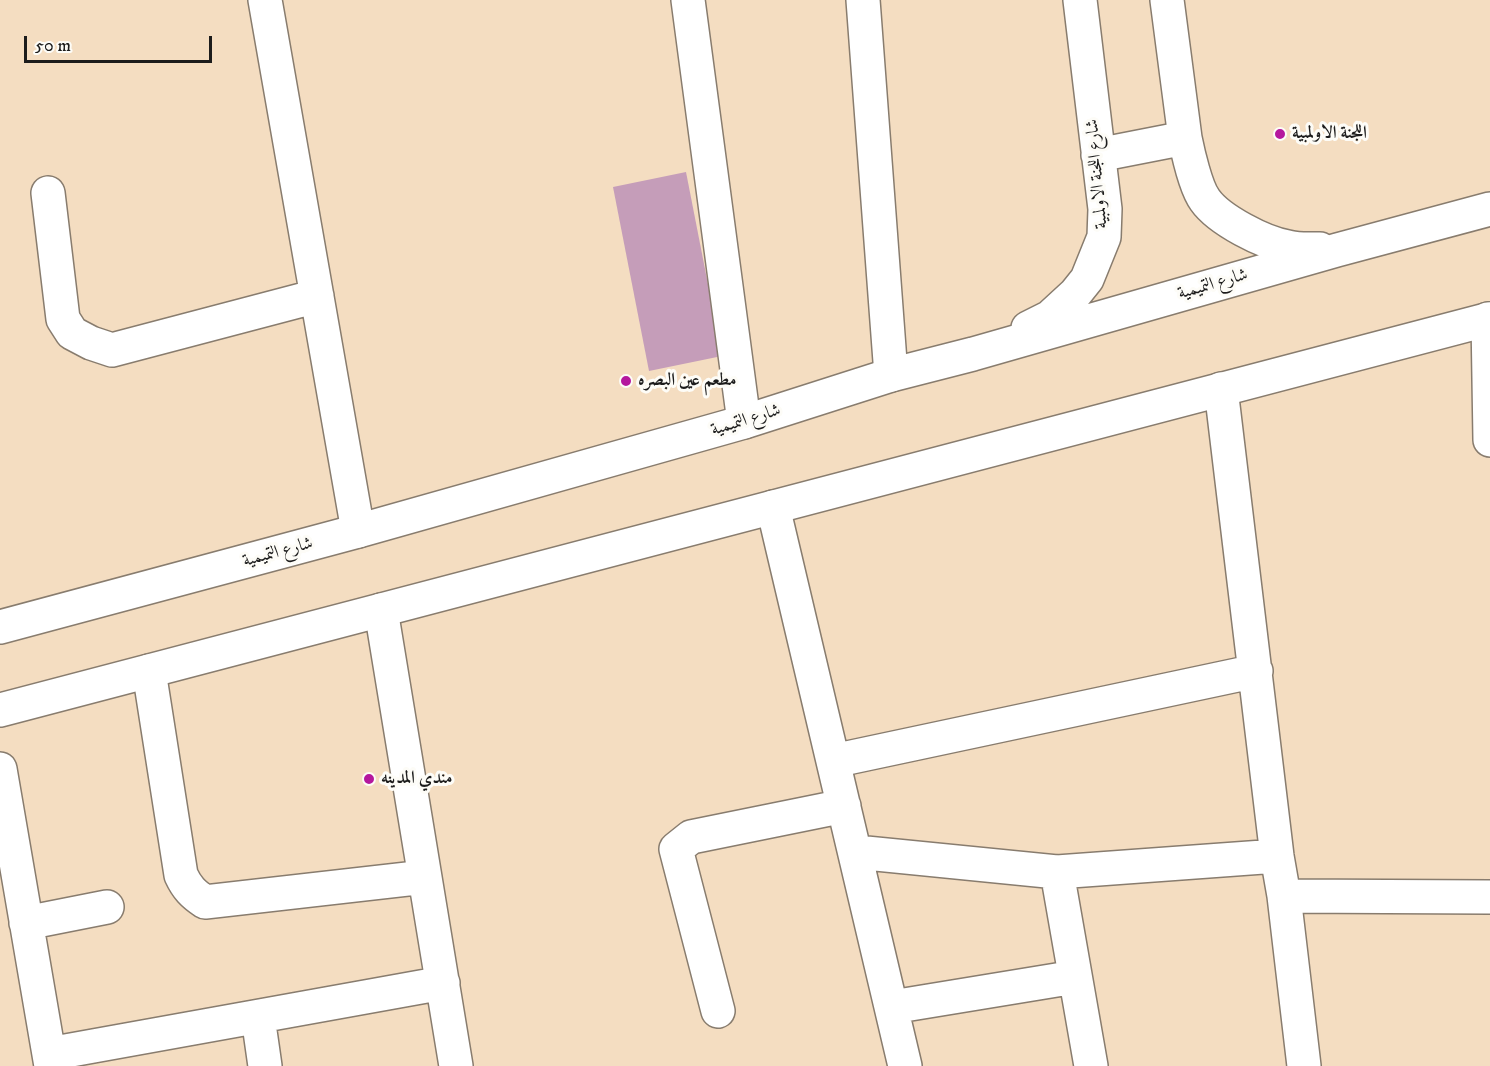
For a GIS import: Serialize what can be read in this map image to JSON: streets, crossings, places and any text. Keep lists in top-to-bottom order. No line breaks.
{"streets":{"street":["شارع اللجنة الاولمبية","شارع التميمية"]},"crossings":[["شارع اللجنة الاولمبية","شارع التميمية"]],"places":["اللجنة الاولمبية","مطعم عين البصره","مندي المدينه"],"scale_bar":"50 m"}
